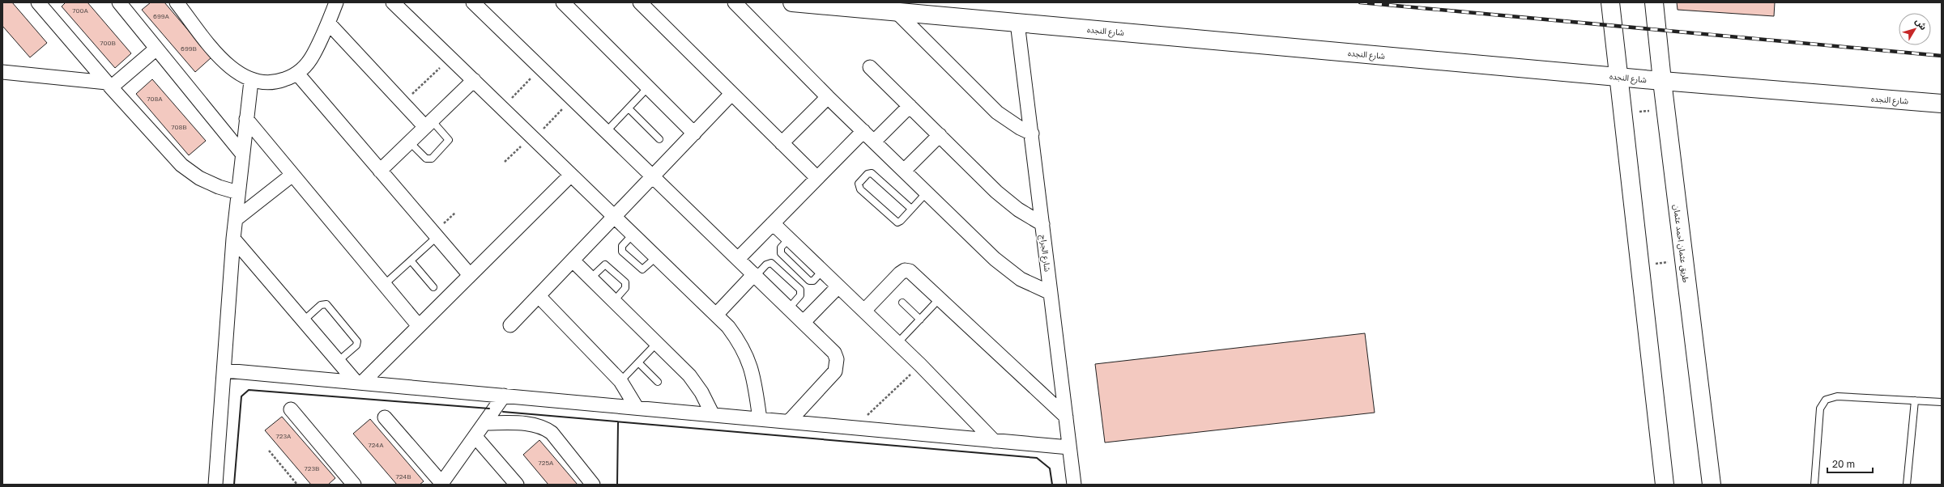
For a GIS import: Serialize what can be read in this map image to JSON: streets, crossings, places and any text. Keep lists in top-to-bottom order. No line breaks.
{"streets":{"street":["شارع النجده","طريق عثمان احمد عثمان","شارع الجراج"]},"crossings":[["شارع النجده","طريق عثمان احمد عثمان"],["شارع النجده","شارع الجراج"]],"house_numbers":["700A","699A","700B","699B","708A","708B","723A","724A","725A","723B","724B"],"scale_bar":"20 m","north":"top right"}
